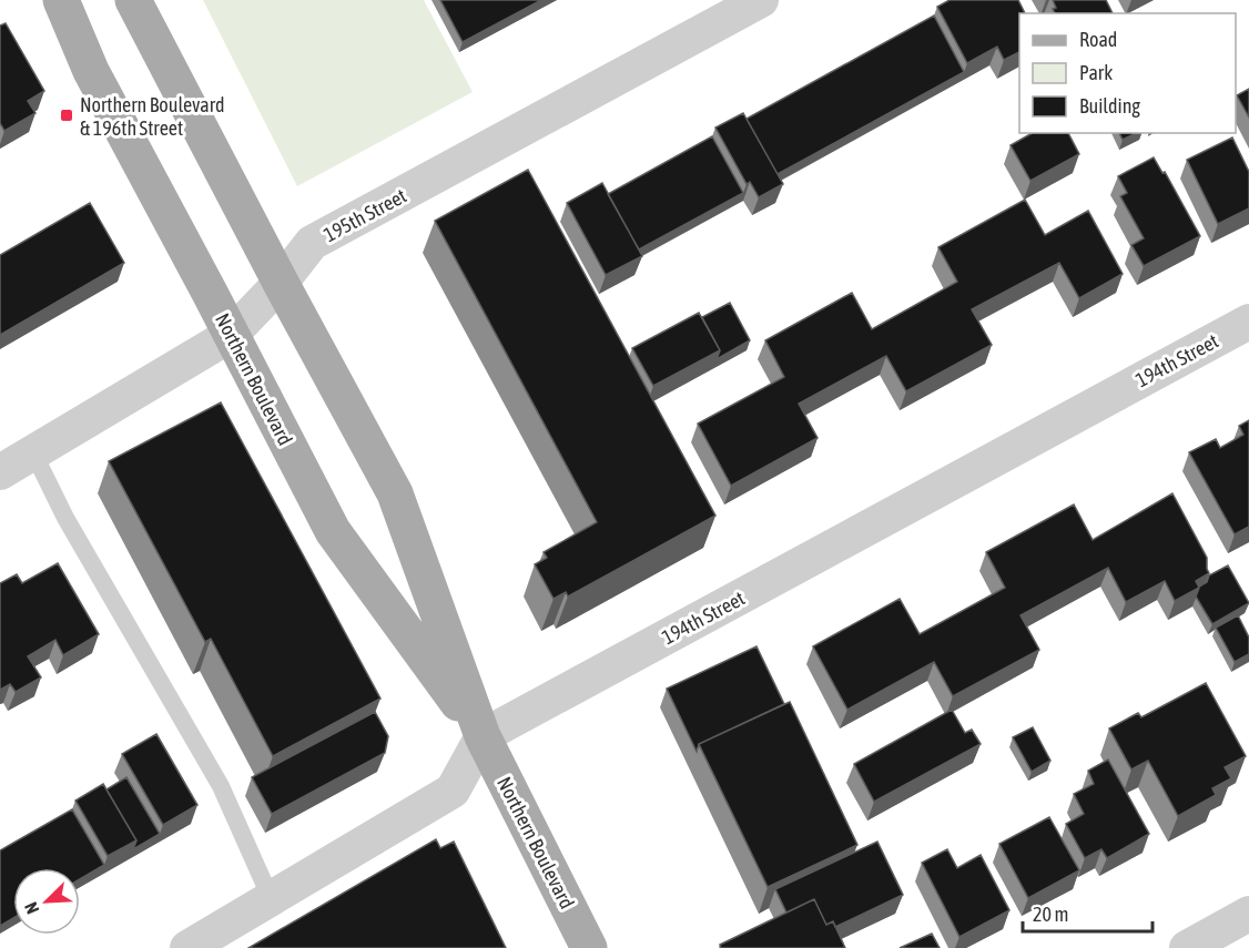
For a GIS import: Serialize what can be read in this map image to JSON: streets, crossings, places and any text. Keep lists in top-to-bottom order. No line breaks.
{"streets":{"main road":["Northern Boulevard"],"street":["195th Street","194th Street"]},"crossings":[["195th Street","Northern Boulevard"],["194th Street","Northern Boulevard"]],"places":{"transit":["Northern Boulevard & 196th Street"]},"legend":["Road","Park","Building"],"scale_bar":"20 m","north":"bottom left"}
